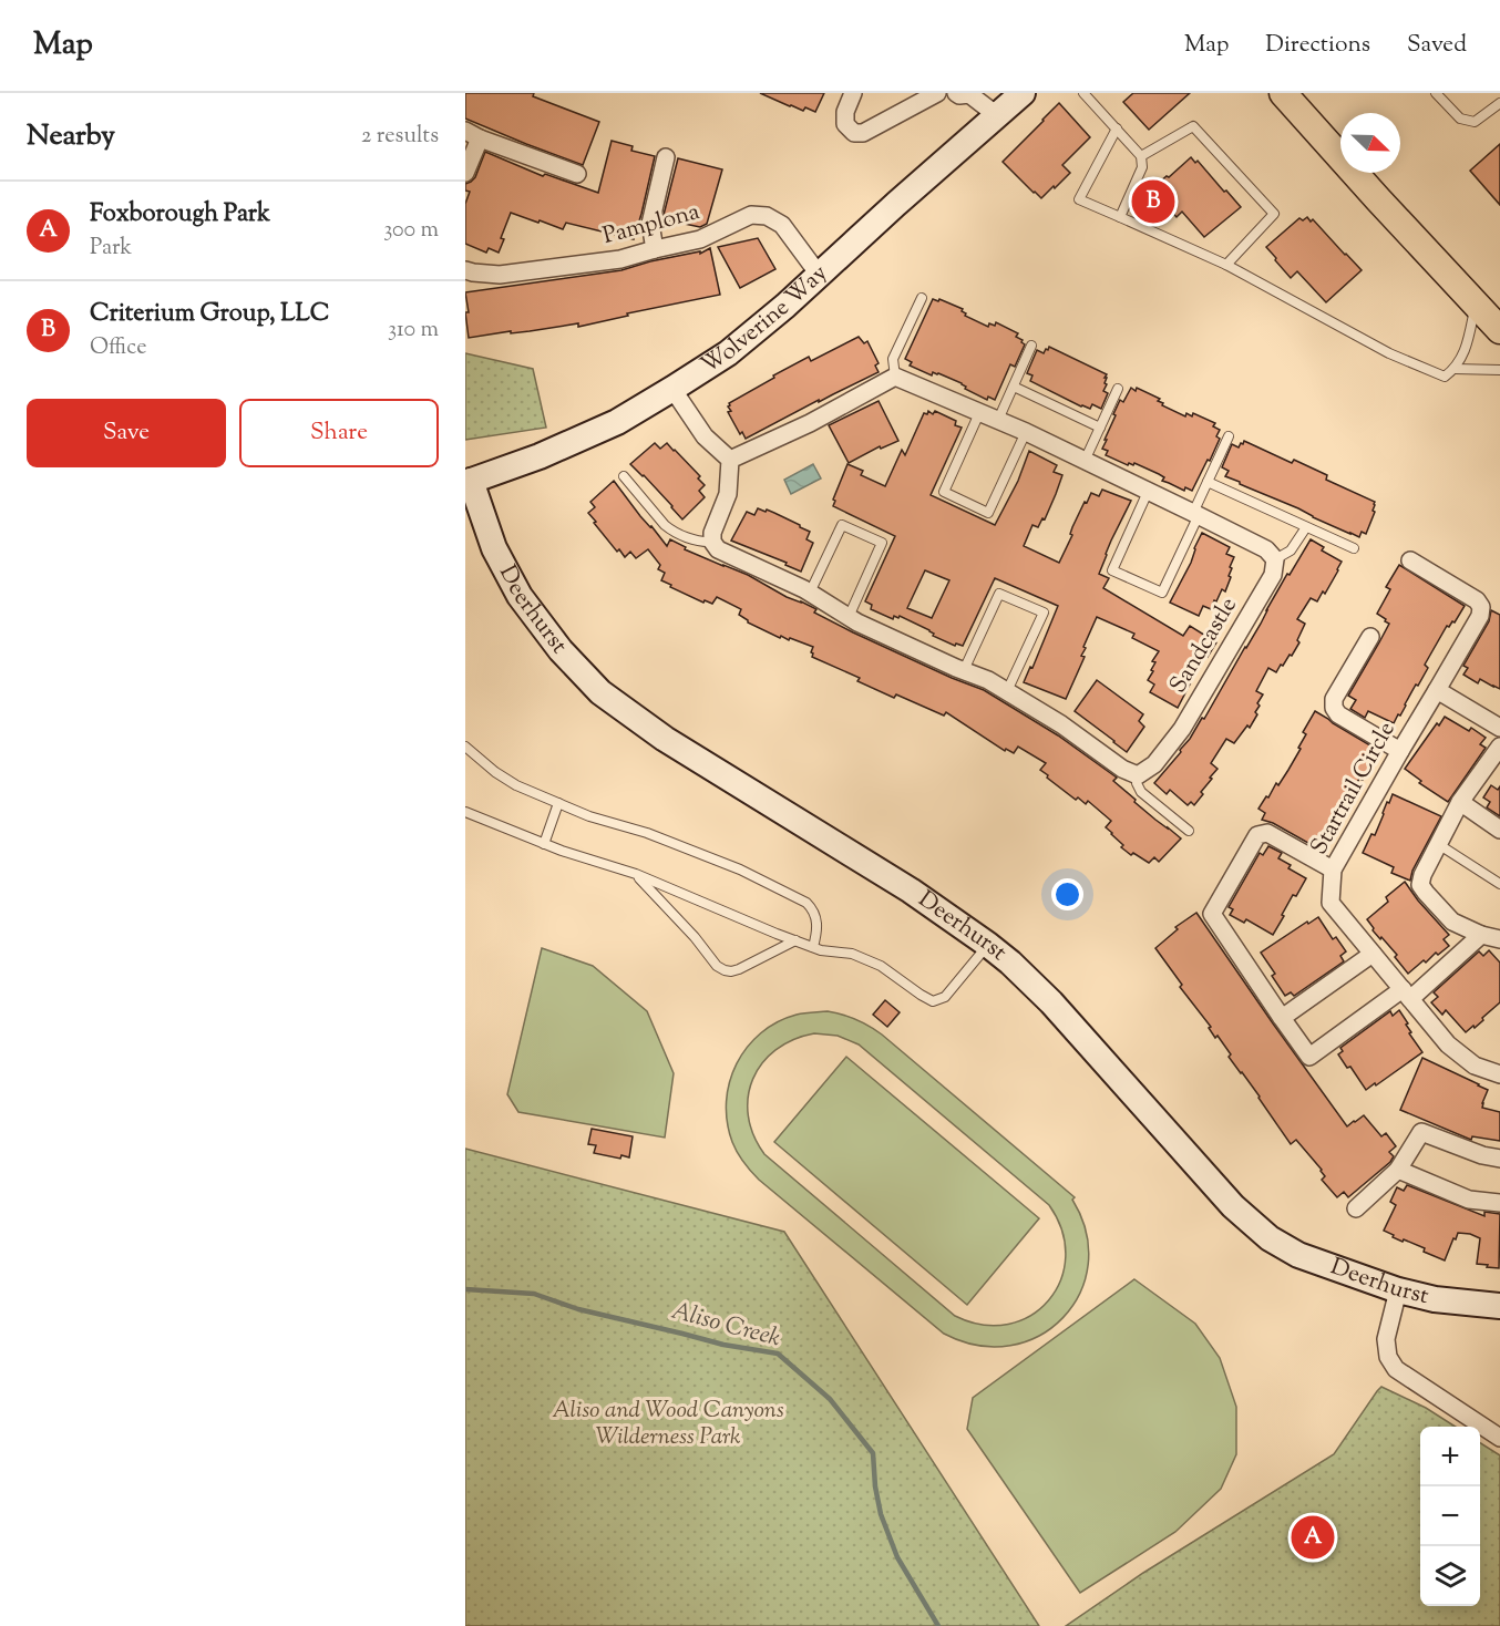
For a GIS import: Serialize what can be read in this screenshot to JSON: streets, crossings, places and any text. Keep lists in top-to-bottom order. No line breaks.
{"streets":{"street":["Pamplona","Wolverine Way","Deerhurst","Sandcastle","Startrail Circle"]},"crossings":[["Pamplona","Wolverine Way"],["Wolverine Way","Deerhurst"]],"water":["Aliso Creek"],"parks":["Aliso and Wood Canyons Wilderness Park"],"north":"bottom right","page":{"header":"Map","nav":["Map","Directions","Saved"],"heading":["Nearby","2 results"],"pins":["B","A"],"list":[{"mark":"A","name":"Foxborough Park","note":"Park","value":"300 m"},{"mark":"B","name":"Criterium Group, LLC","note":"Office","value":"310 m"}],"buttons":["Save","Share"],"map_buttons":["+","−"]}}
